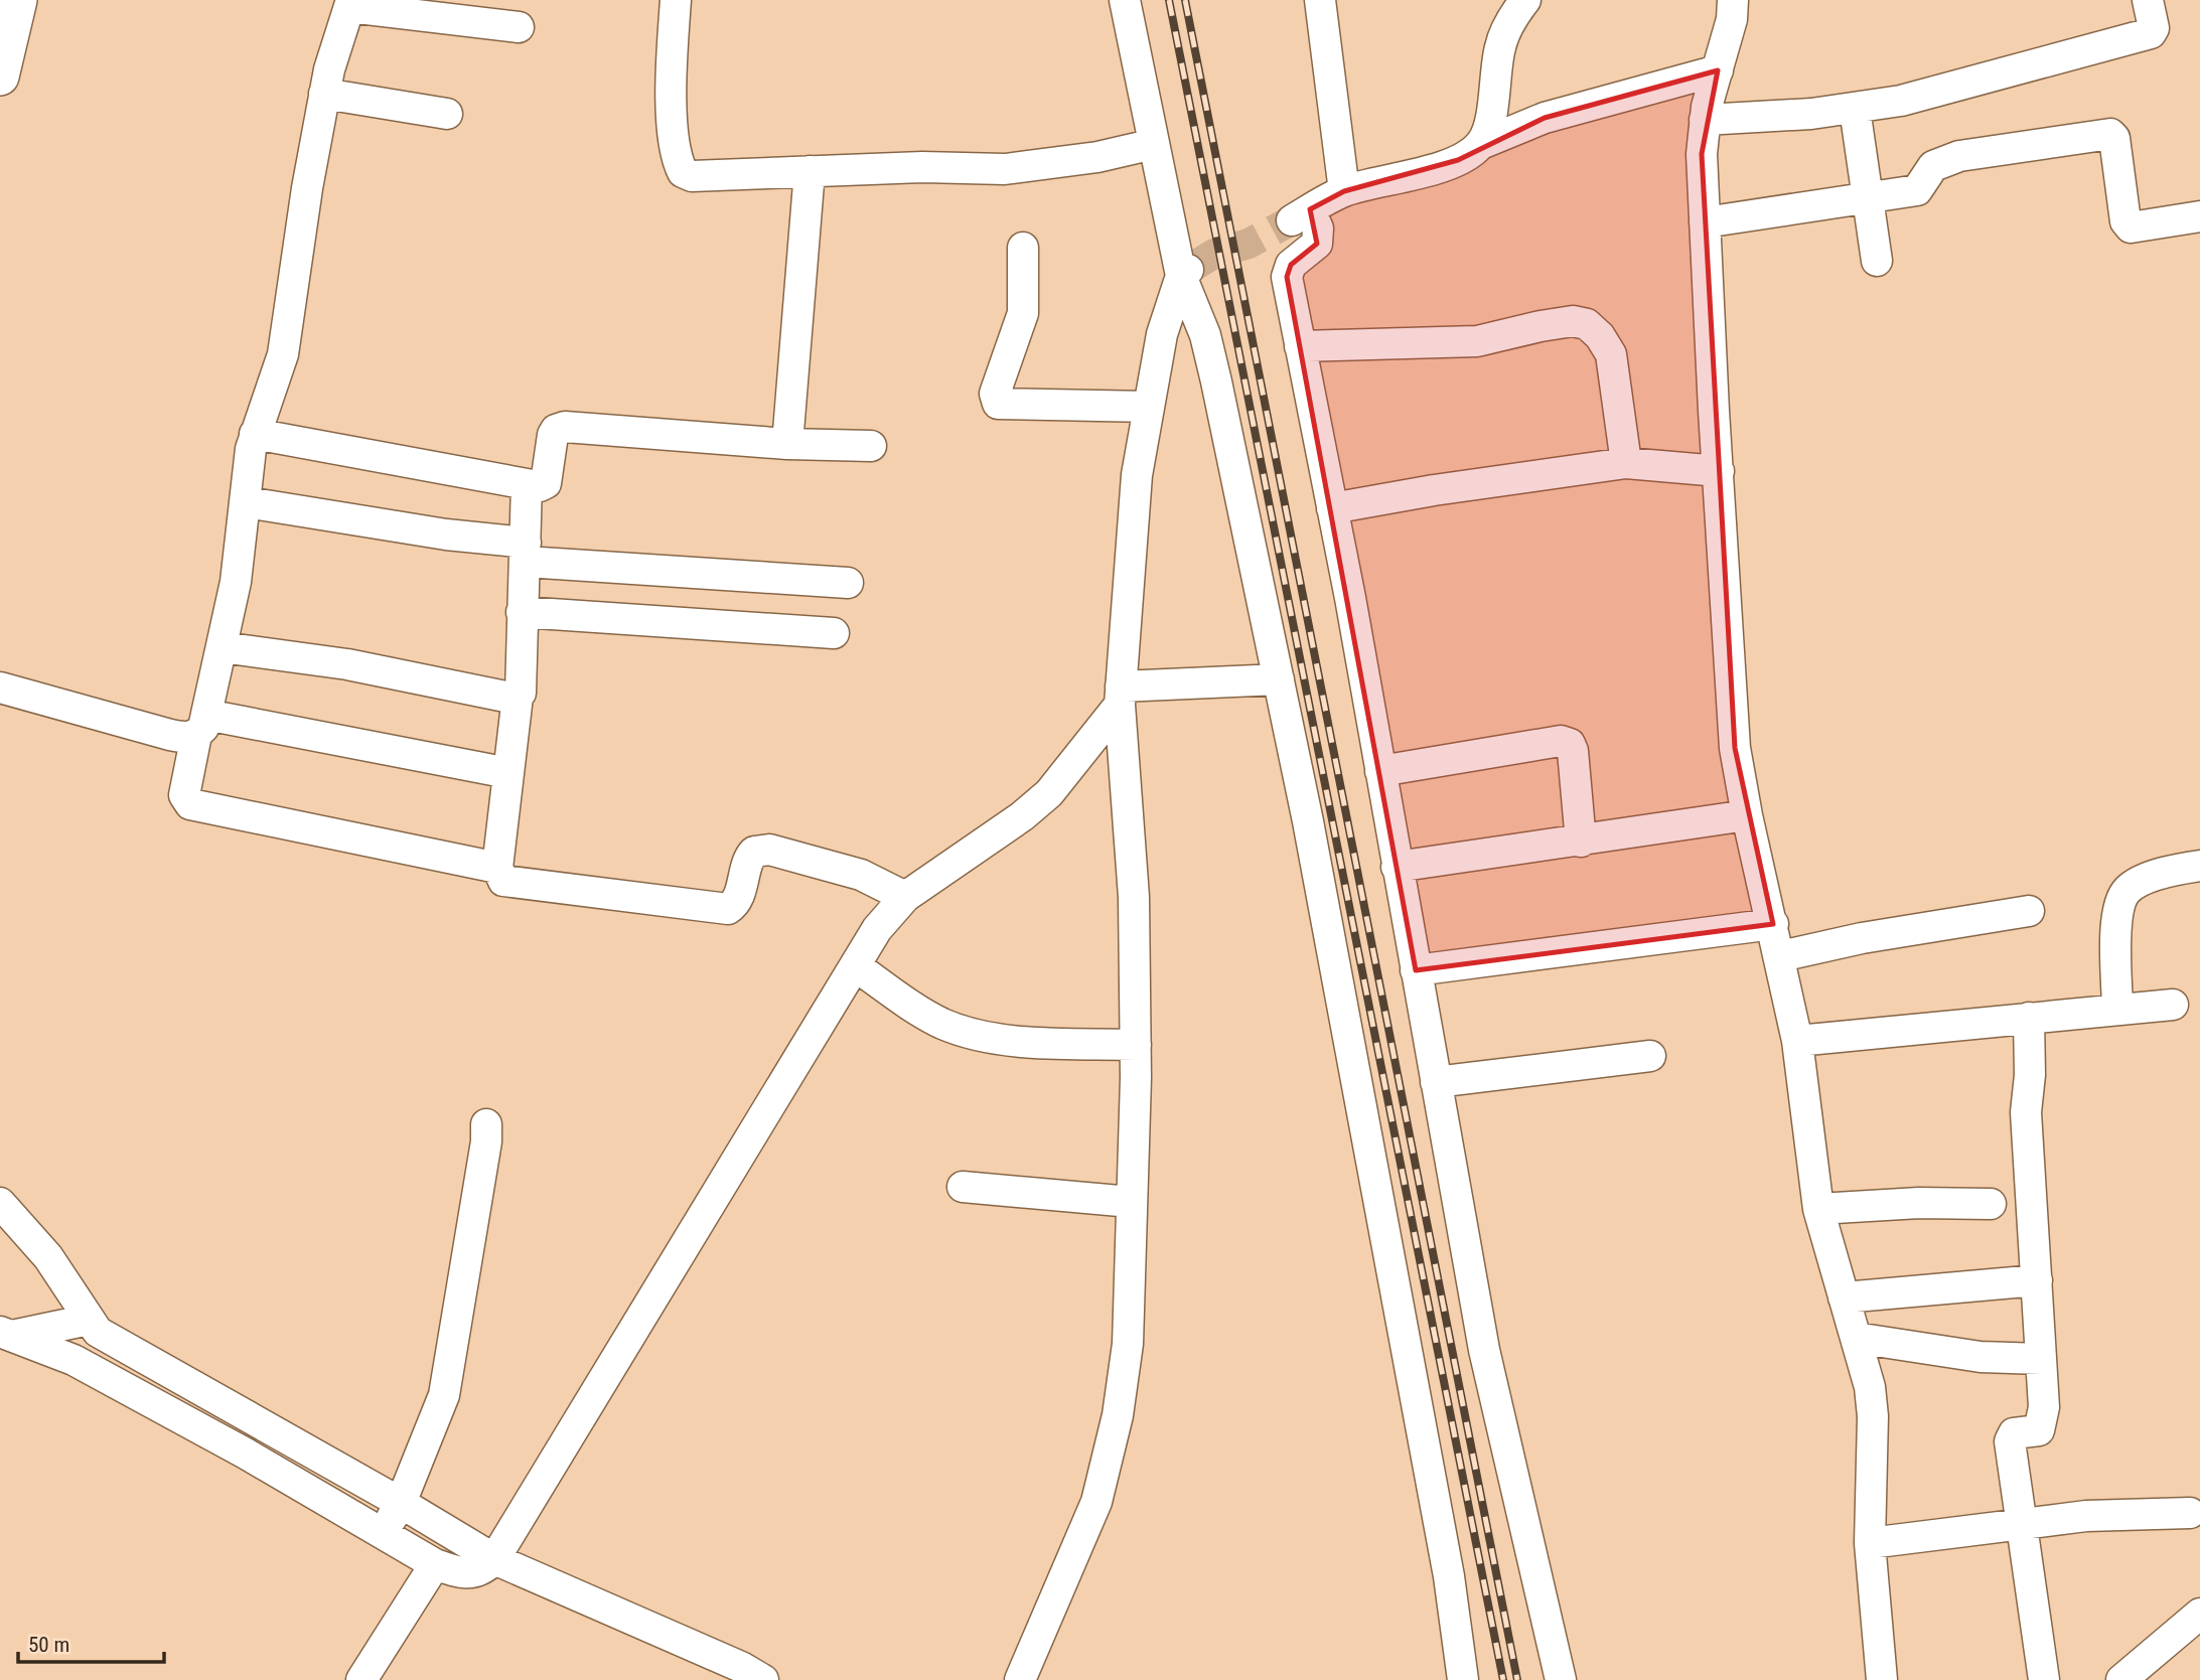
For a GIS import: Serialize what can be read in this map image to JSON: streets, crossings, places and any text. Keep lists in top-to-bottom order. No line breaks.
{"scale_bar":"50 m"}
